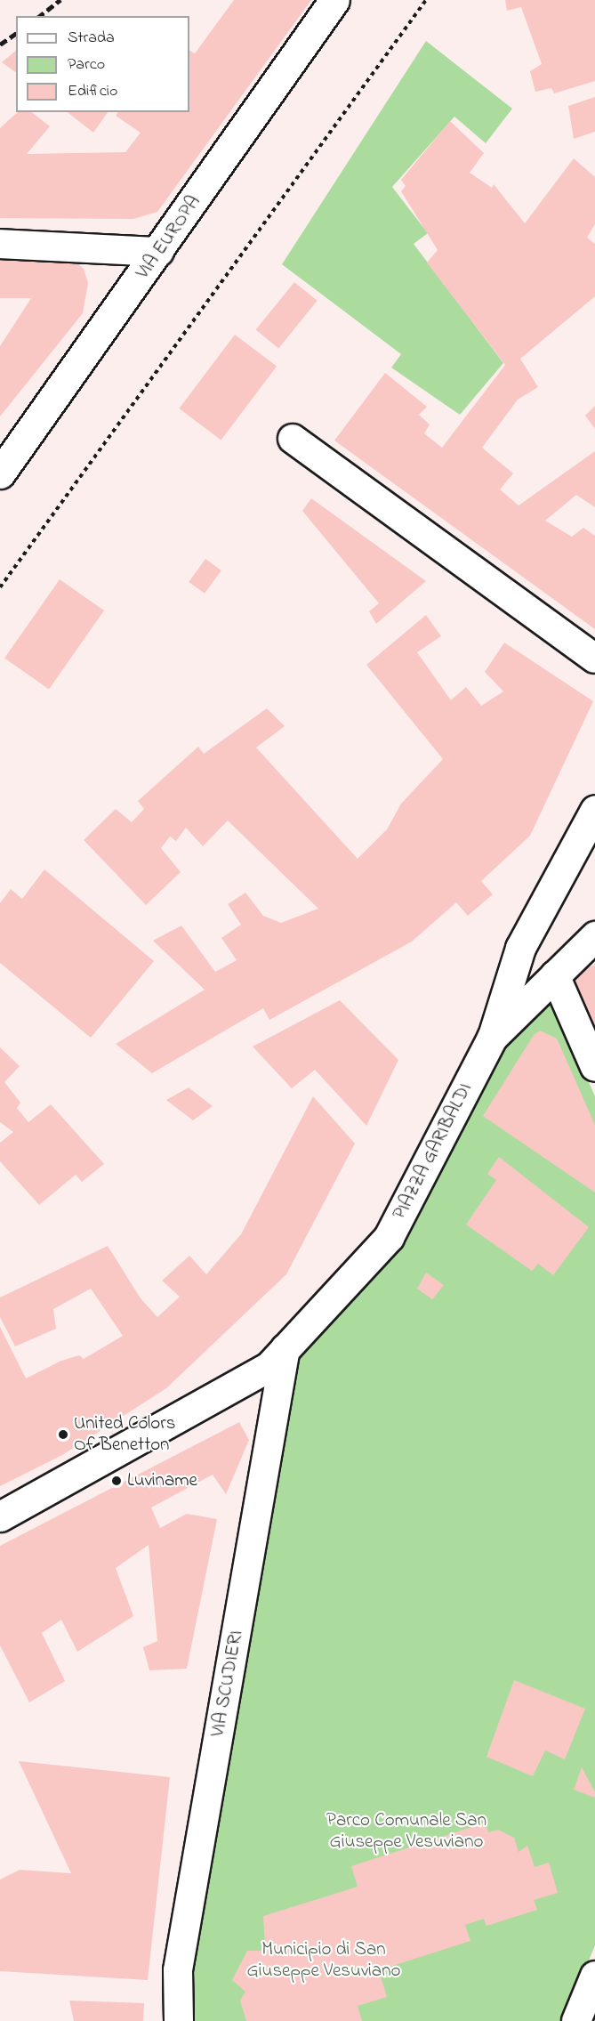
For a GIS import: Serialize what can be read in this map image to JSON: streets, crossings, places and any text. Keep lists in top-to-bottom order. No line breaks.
{"streets":{"main road":["VIA EUROPA","PIAZZA GARIBALDI"],"street":["VIA SCUDIERI"]},"crossings":[["PIAZZA GARIBALDI","VIA SCUDIERI"]],"parks":["Parco Comunale San Giuseppe Vesuviano","Municipio di San Giuseppe Vesuviano"],"places":["United Colors Of Benetton","Luviname"],"legend":["Strada","Parco","Edificio"]}
